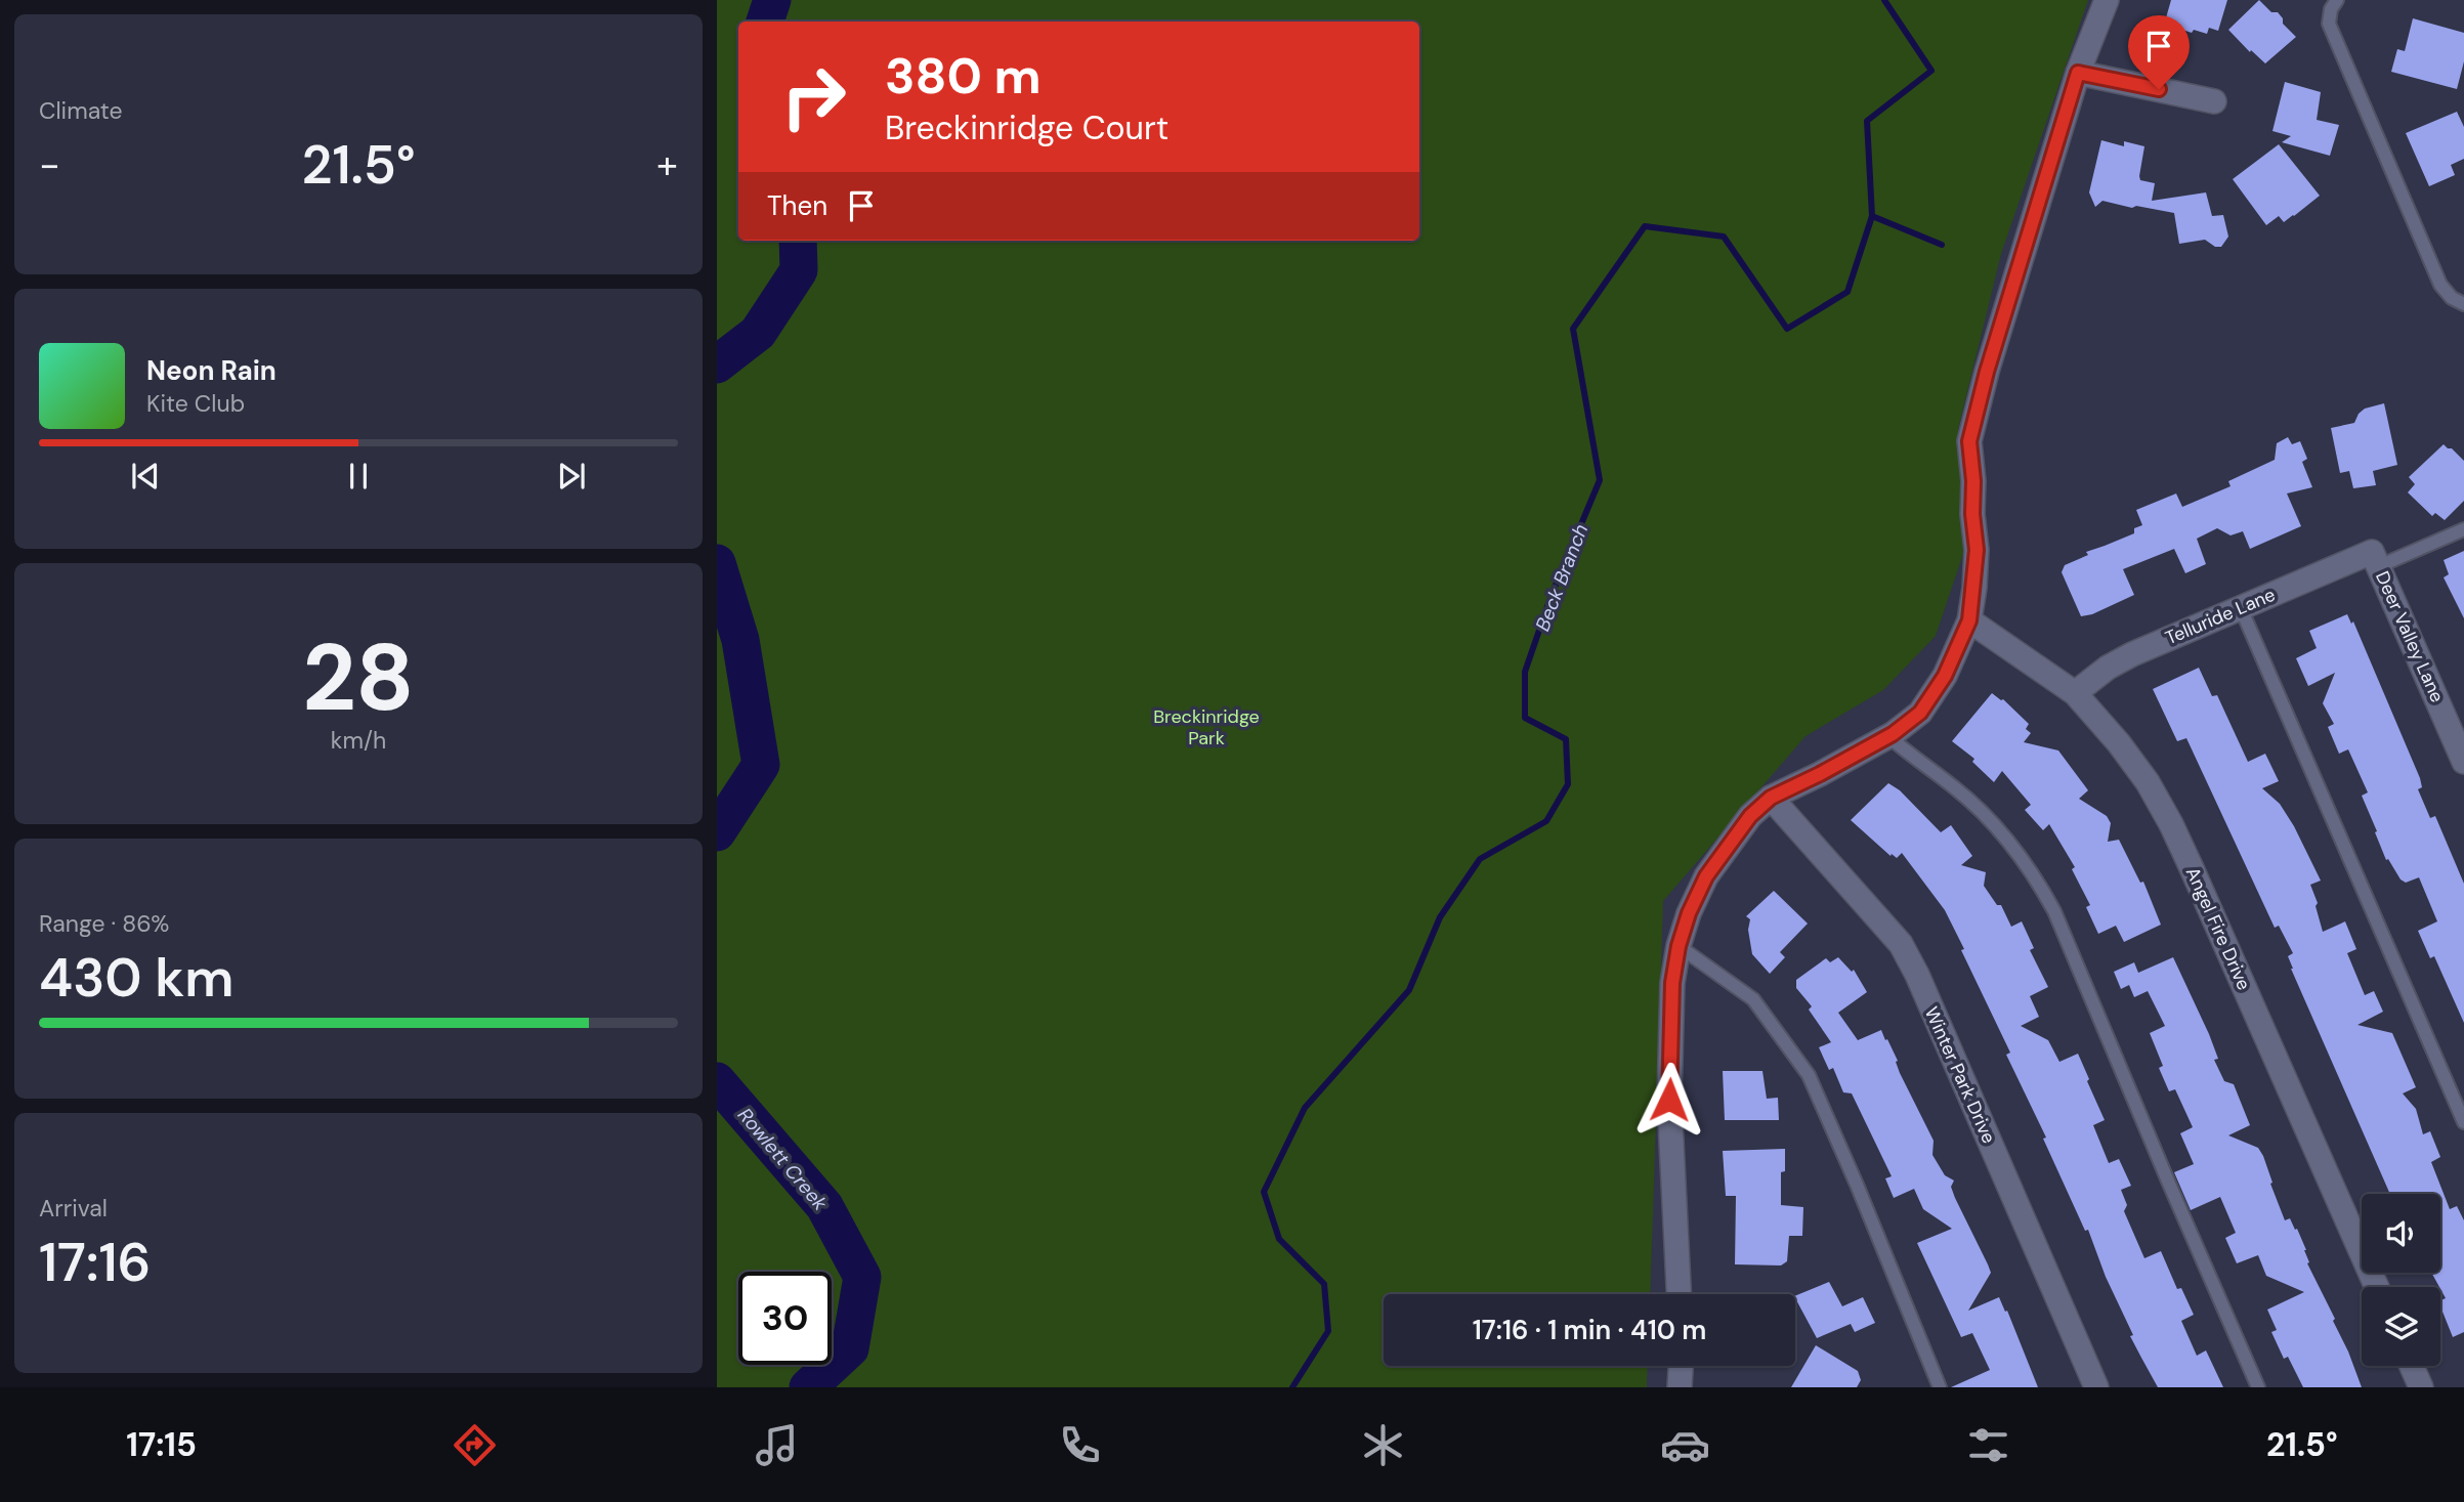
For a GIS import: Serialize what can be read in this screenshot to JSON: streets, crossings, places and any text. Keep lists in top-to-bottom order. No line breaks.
{"streets":{"street":["Telluride Lane","Deer Valley Lane","Angel Fire Drive","Winter Park Drive"]},"crossings":[["Telluride Lane","Deer Valley Lane"],["Telluride Lane","Angel Fire Drive"]],"water":["Beck Branch","Rowlett Creek"],"parks":["Breckinridge Park"],"page":{"tile":["Climate",["28","km/h"],["Range · 86%","430 km"],["Arrival","17:16"]],"turn":["380 m","Breckinridge Court"],"heat":["−","21.5°","+"],"then":"Then","song":["Neon Rain","Kite Club"],"limit":"30","trip":"17:16 · 1 min · 410 m","tabs":["17:15","21.5°"]}}
